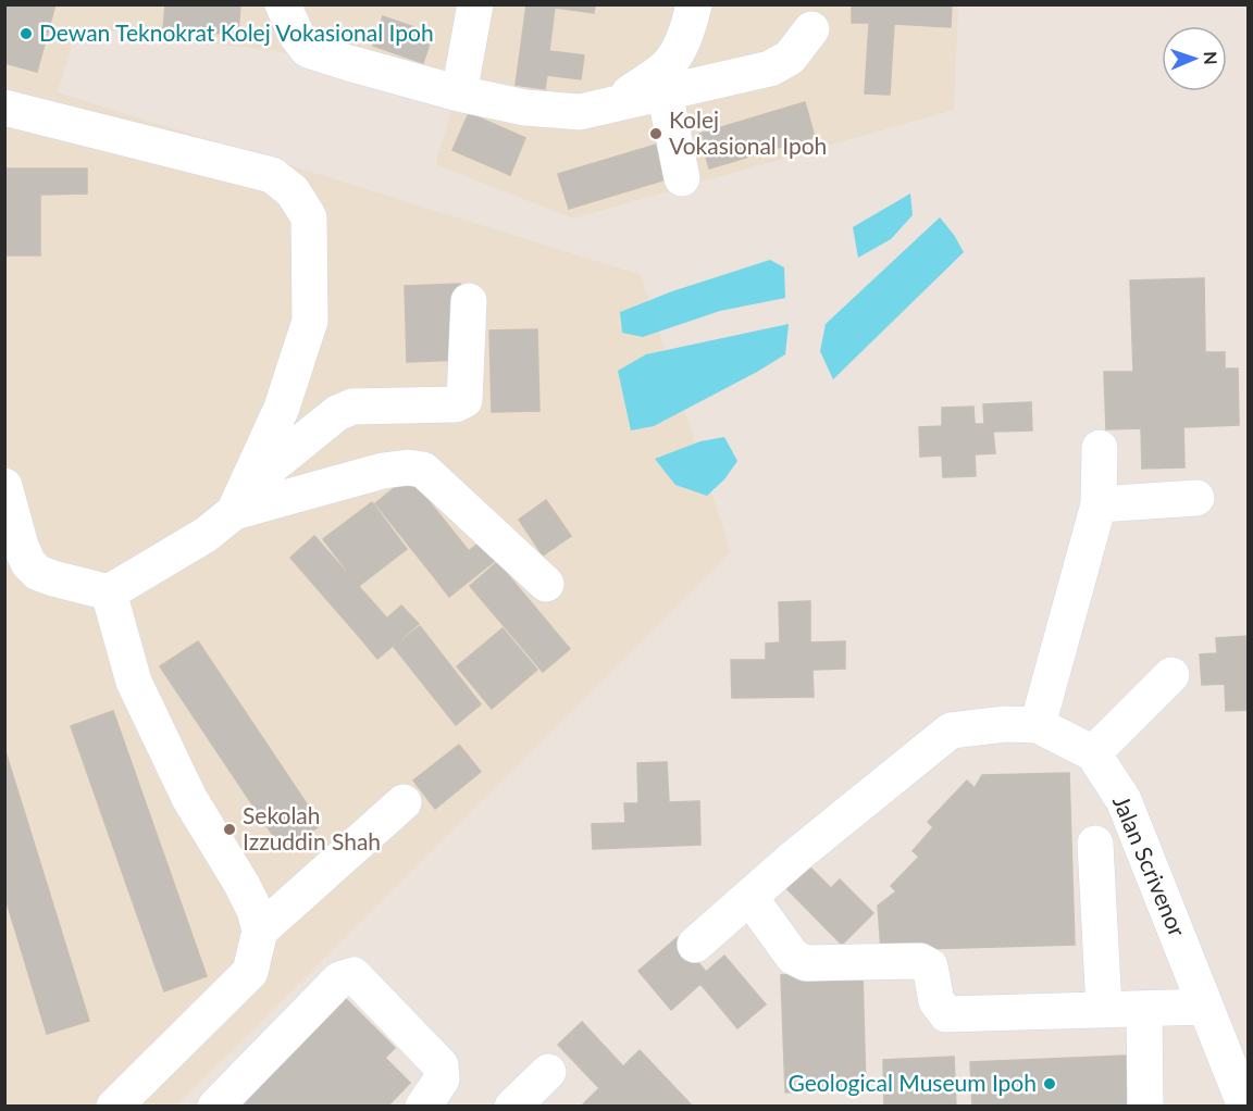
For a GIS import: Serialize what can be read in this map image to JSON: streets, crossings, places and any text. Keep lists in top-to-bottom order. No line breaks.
{"streets":{"street":["Jalan Scrivenor"]},"places":["Dewan Teknokrat Kolej Vokasional Ipoh","Kolej Vokasional Ipoh","Sekolah Izzuddin Shah","Geological Museum Ipoh"],"north":"right"}
